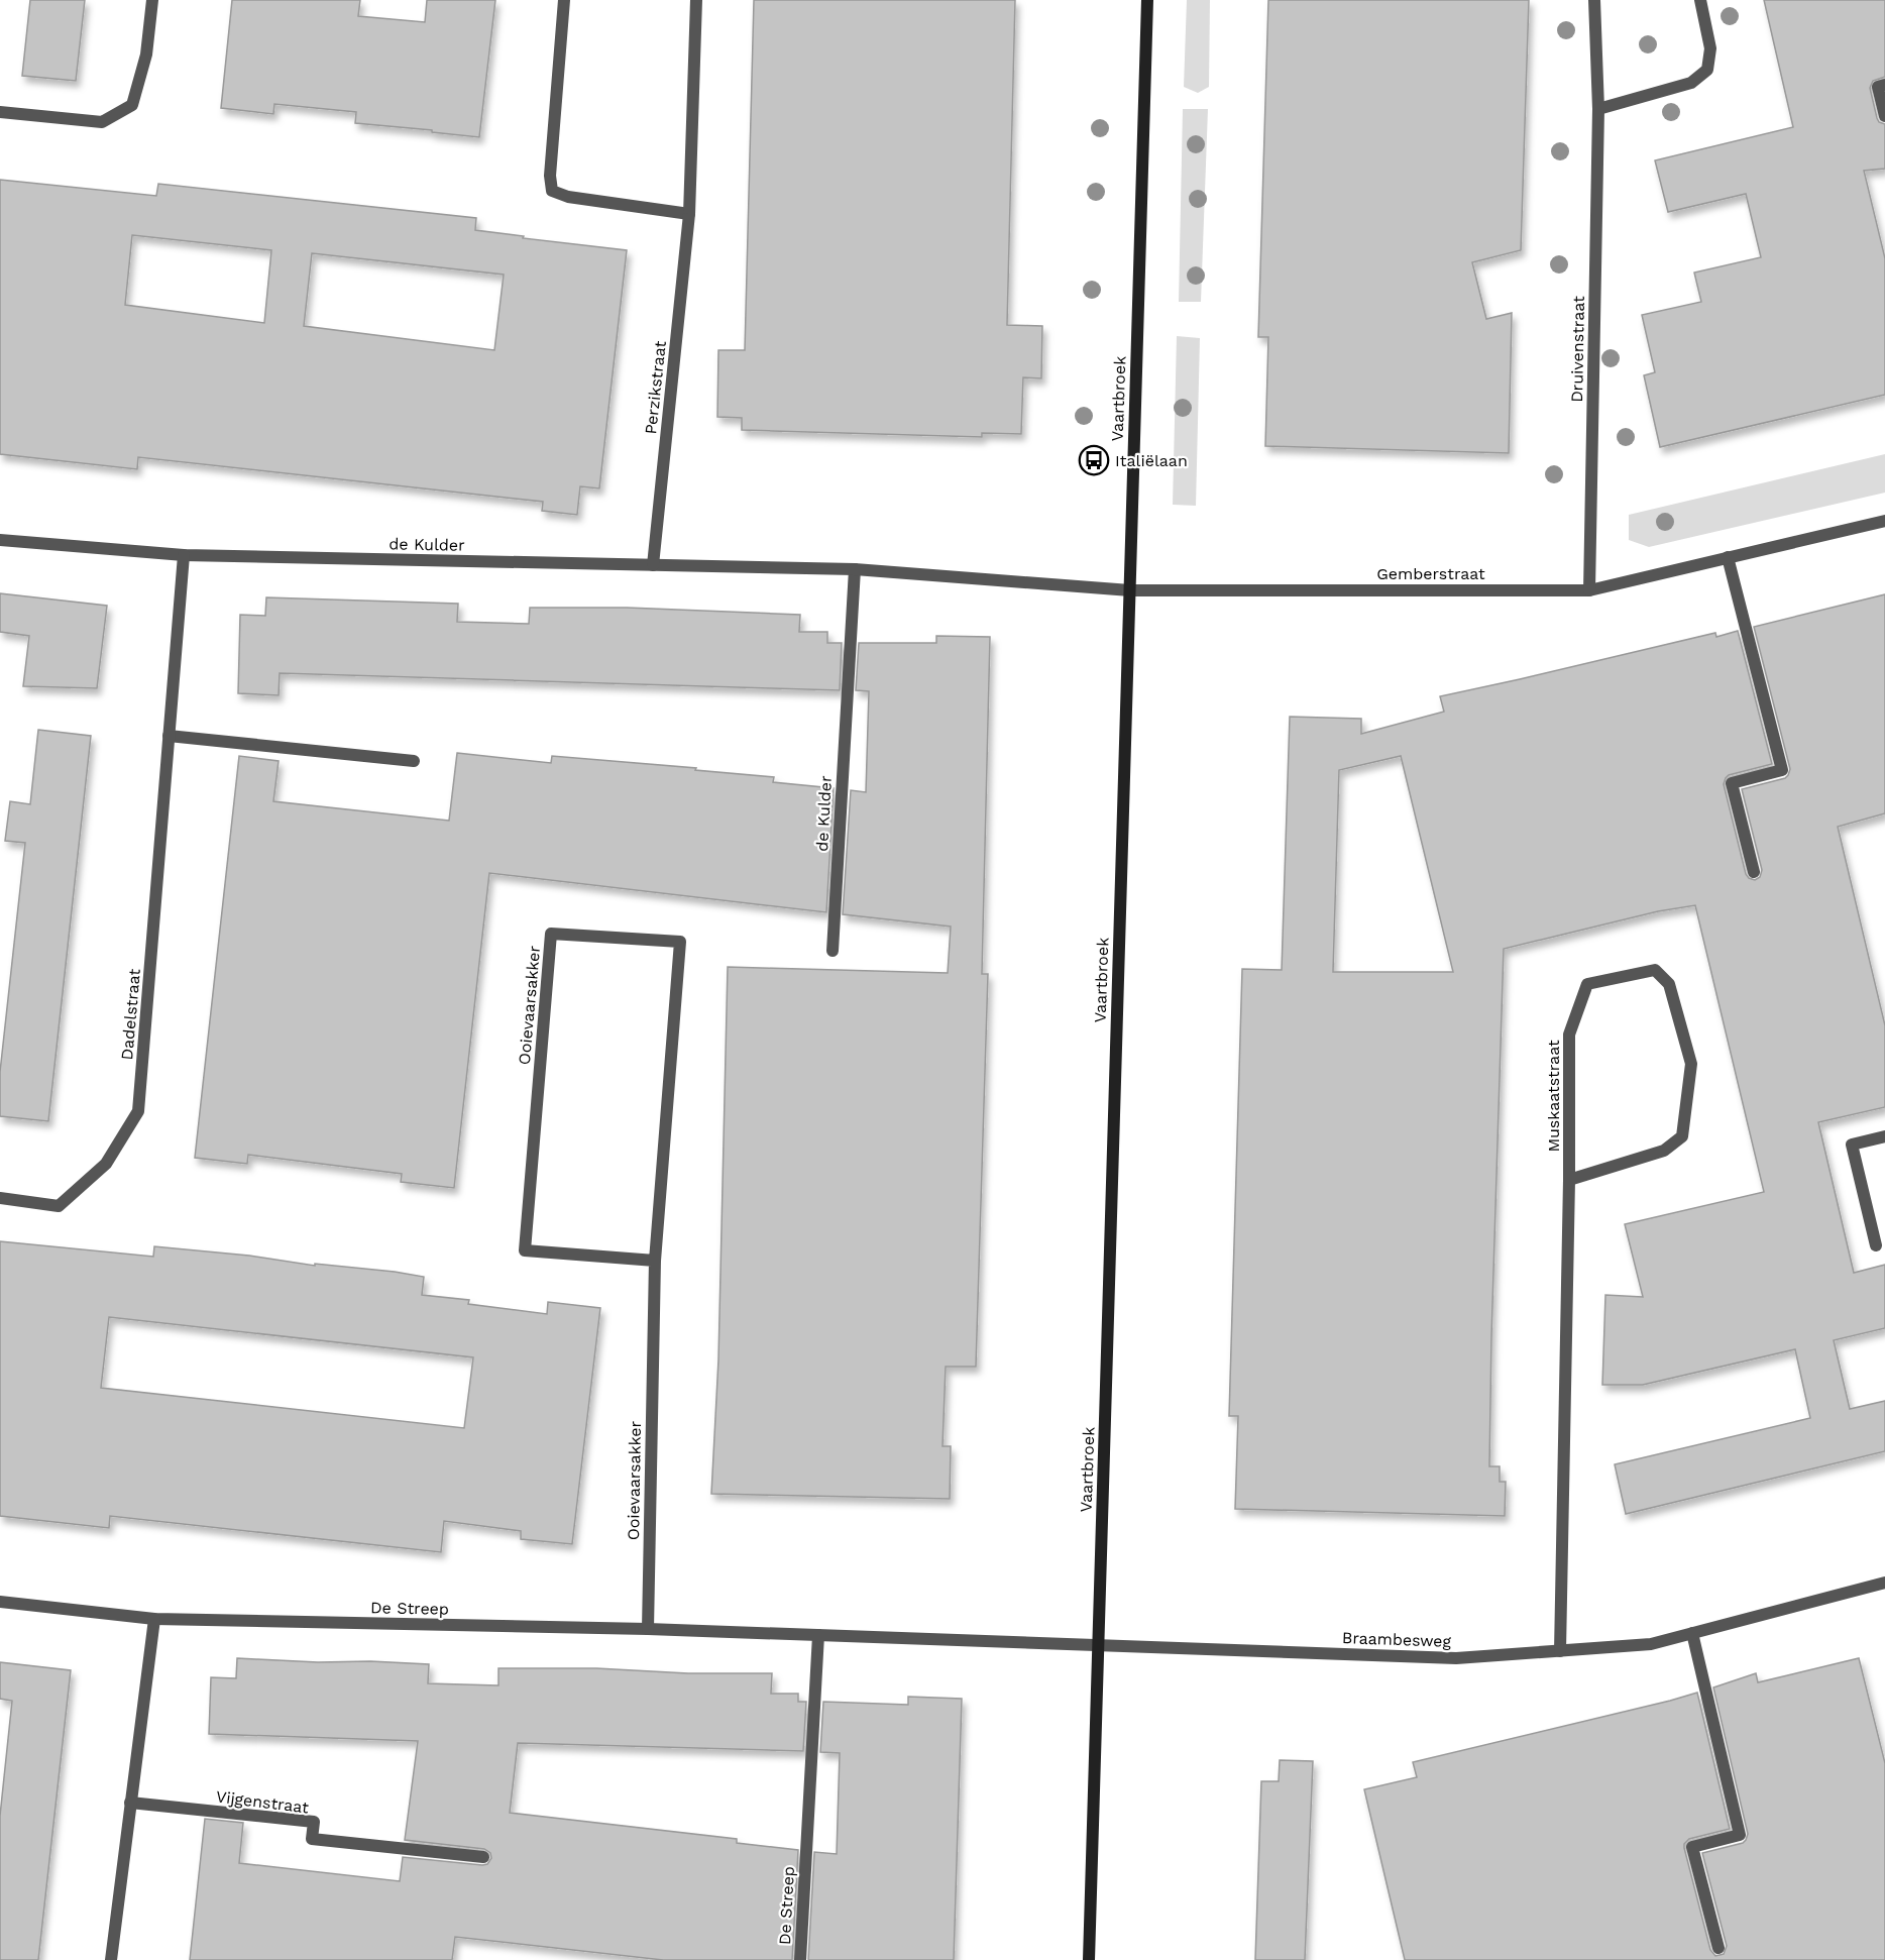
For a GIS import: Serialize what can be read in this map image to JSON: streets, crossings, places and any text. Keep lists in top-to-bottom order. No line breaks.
{"streets":{"street":["Druivenstraat","Perzikstraat","Vaartbroek","de Kulder","Gemberstraat","Ooievaarsakker","Dadelstraat","Muskaatstraat","De Streep","Braambesweg","Vijgenstraat"]},"crossings":[["Druivenstraat","Gemberstraat"],["Perzikstraat","de Kulder"],["Vaartbroek","de Kulder"],["Vaartbroek","Gemberstraat"],["Vaartbroek","De Streep"],["Vaartbroek","Braambesweg"],["de Kulder","Gemberstraat"],["de Kulder","Dadelstraat"],["Ooievaarsakker","De Streep"],["Muskaatstraat","Braambesweg"],["De Streep","Braambesweg"]],"places":{"bus stop":["Italiëlaan"]}}
